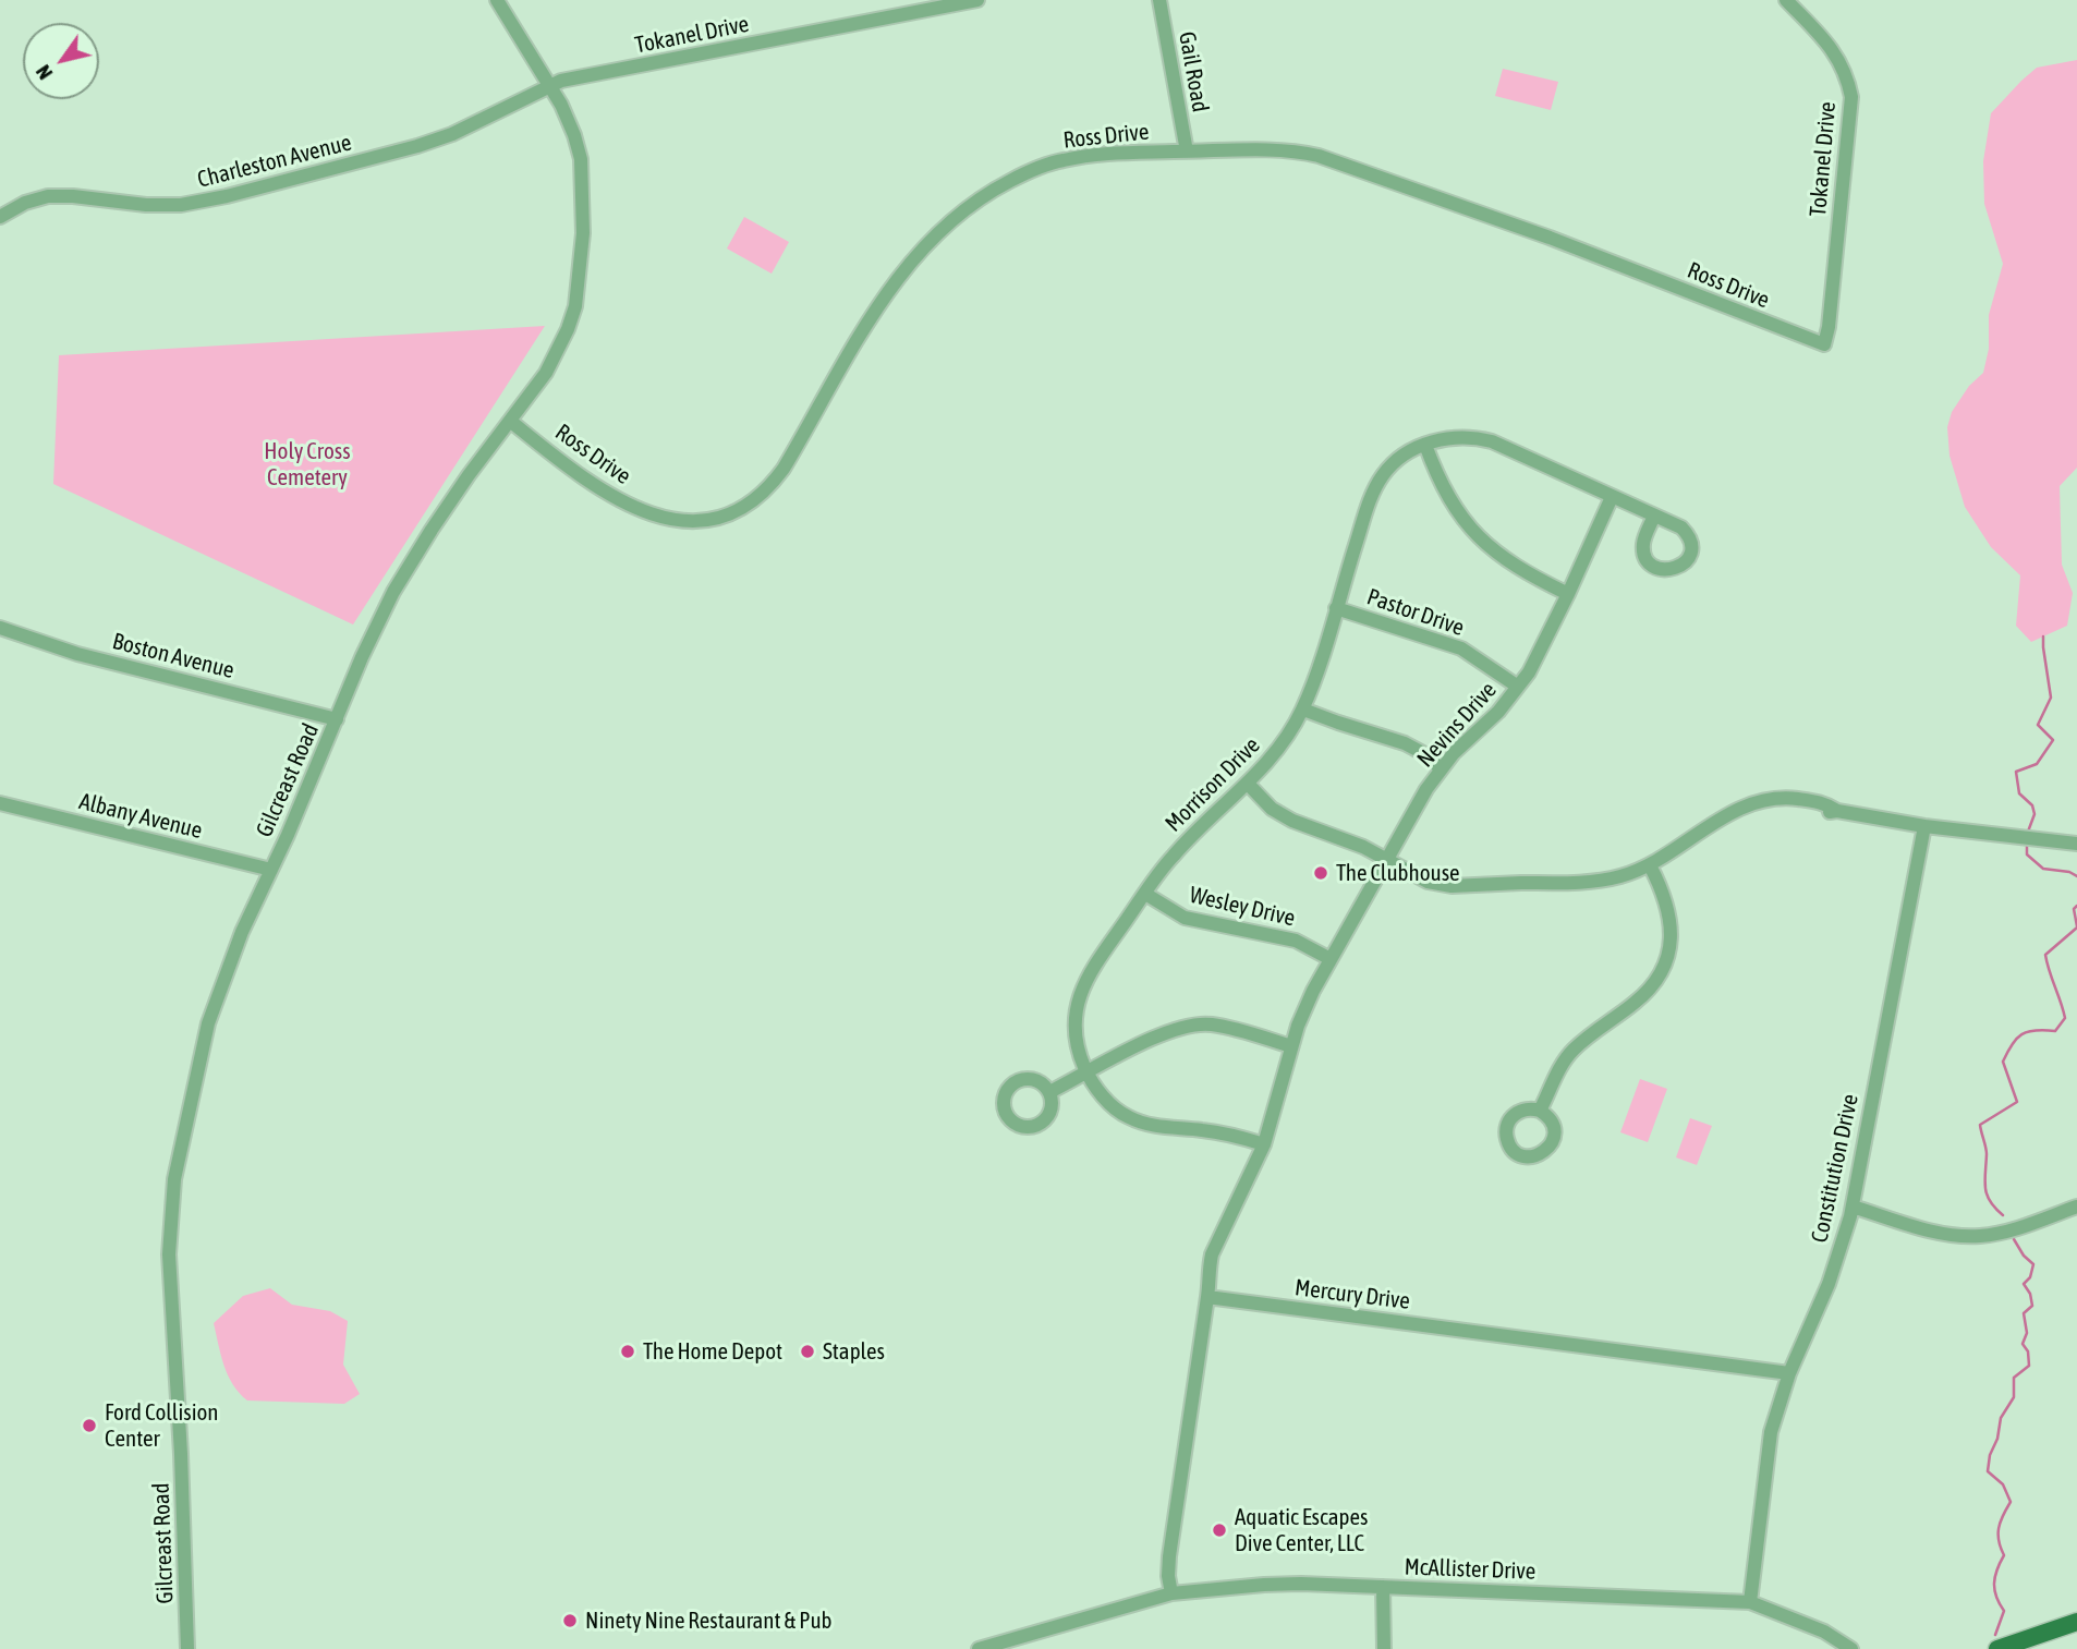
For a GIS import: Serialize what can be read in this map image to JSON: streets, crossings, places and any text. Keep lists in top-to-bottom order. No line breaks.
{"streets":{"street":["Tokanel Drive","Gail Road","Ross Drive","Charleston Avenue","Pastor Drive","Boston Avenue","Nevins Drive","Gilcreast Road","Morrison Drive","Albany Avenue","Wesley Drive","Constitution Drive","Mercury Drive","McAllister Drive"]},"crossings":[["Tokanel Drive","Ross Drive"],["Tokanel Drive","Charleston Avenue"],["Tokanel Drive","Gilcreast Road"],["Gail Road","Ross Drive"],["Ross Drive","Gilcreast Road"],["Charleston Avenue","Gilcreast Road"],["Pastor Drive","Nevins Drive"],["Pastor Drive","Morrison Drive"],["Boston Avenue","Gilcreast Road"],["Nevins Drive","Morrison Drive"],["Nevins Drive","Wesley Drive"],["Nevins Drive","Mercury Drive"],["Gilcreast Road","Albany Avenue"],["Morrison Drive","Wesley Drive"],["Constitution Drive","Mercury Drive"],["Constitution Drive","McAllister Drive"]],"parks":["Holy Cross Cemetery"],"places":["The Clubhouse","The Home Depot","Staples","Ford Collision Center","Aquatic Escapes Dive Center, LLC","Ninety Nine Restaurant & Pub"],"north":"bottom left"}
